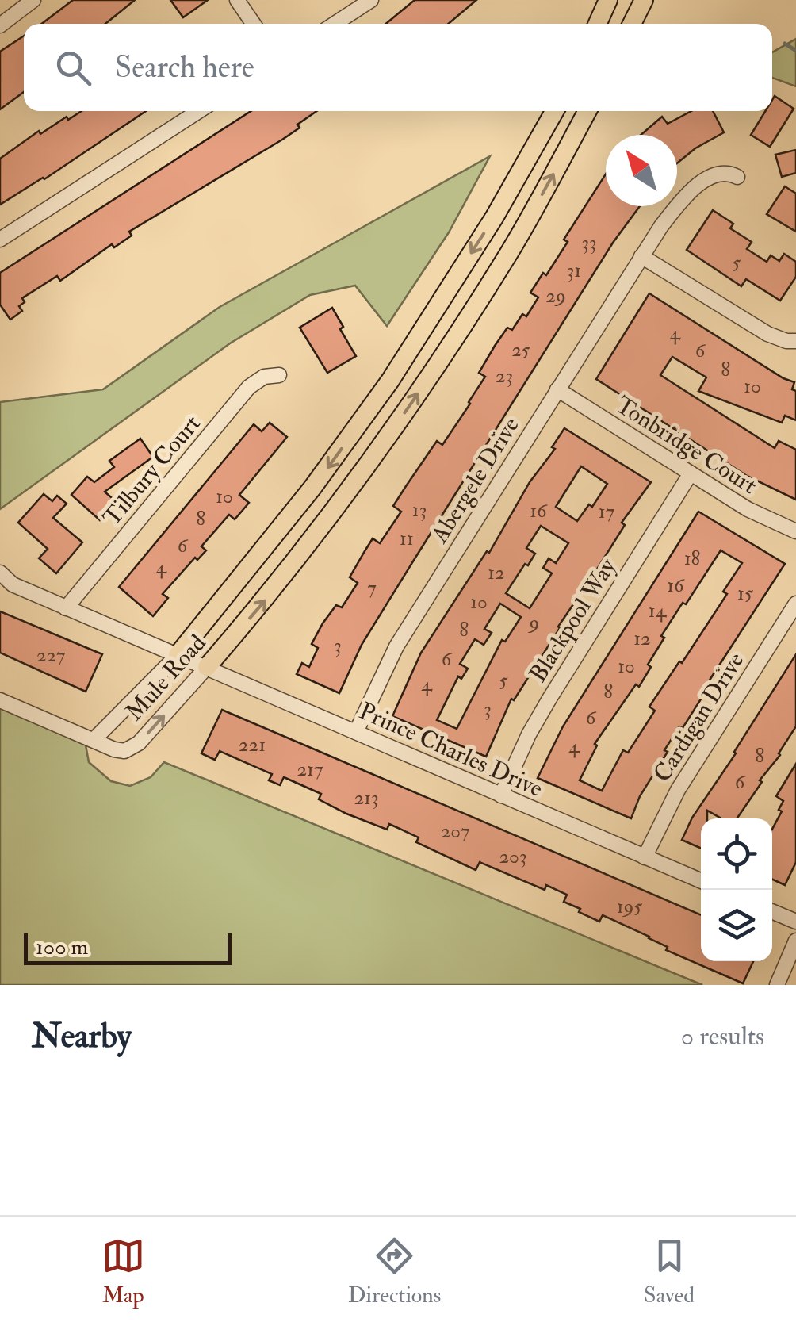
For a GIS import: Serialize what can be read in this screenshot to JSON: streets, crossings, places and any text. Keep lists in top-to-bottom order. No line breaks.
{"streets":{"main road":["Mule Road"],"street":["Tonbridge Court","Tilbury Court","Abergele Drive","Blackpool Way","Cardigan Drive","Prince Charles Drive"]},"crossings":[["Tonbridge Court","Abergele Drive"],["Tonbridge Court","Blackpool Way"],["Tilbury Court","Prince Charles Drive"],["Abergele Drive","Prince Charles Drive"],["Blackpool Way","Prince Charles Drive"],["Mule Road","Prince Charles Drive"],["Cardigan Drive","Prince Charles Drive"]],"house_numbers":["33","5","31","29","4","25","6","8","23","10","10","13","16","17","8","11","6","18","4","12","16","7","15","10","14","9","8","12","3","227","6","10","5","4","8","3","6","221","4","8","217","6","213","207","203","195"],"scale_bar":"100 m","north":"top left","page":{"search":"Search here","scale":"100 m","heading":["Nearby","0 results"],"nav":["Map","Directions","Saved"]}}
